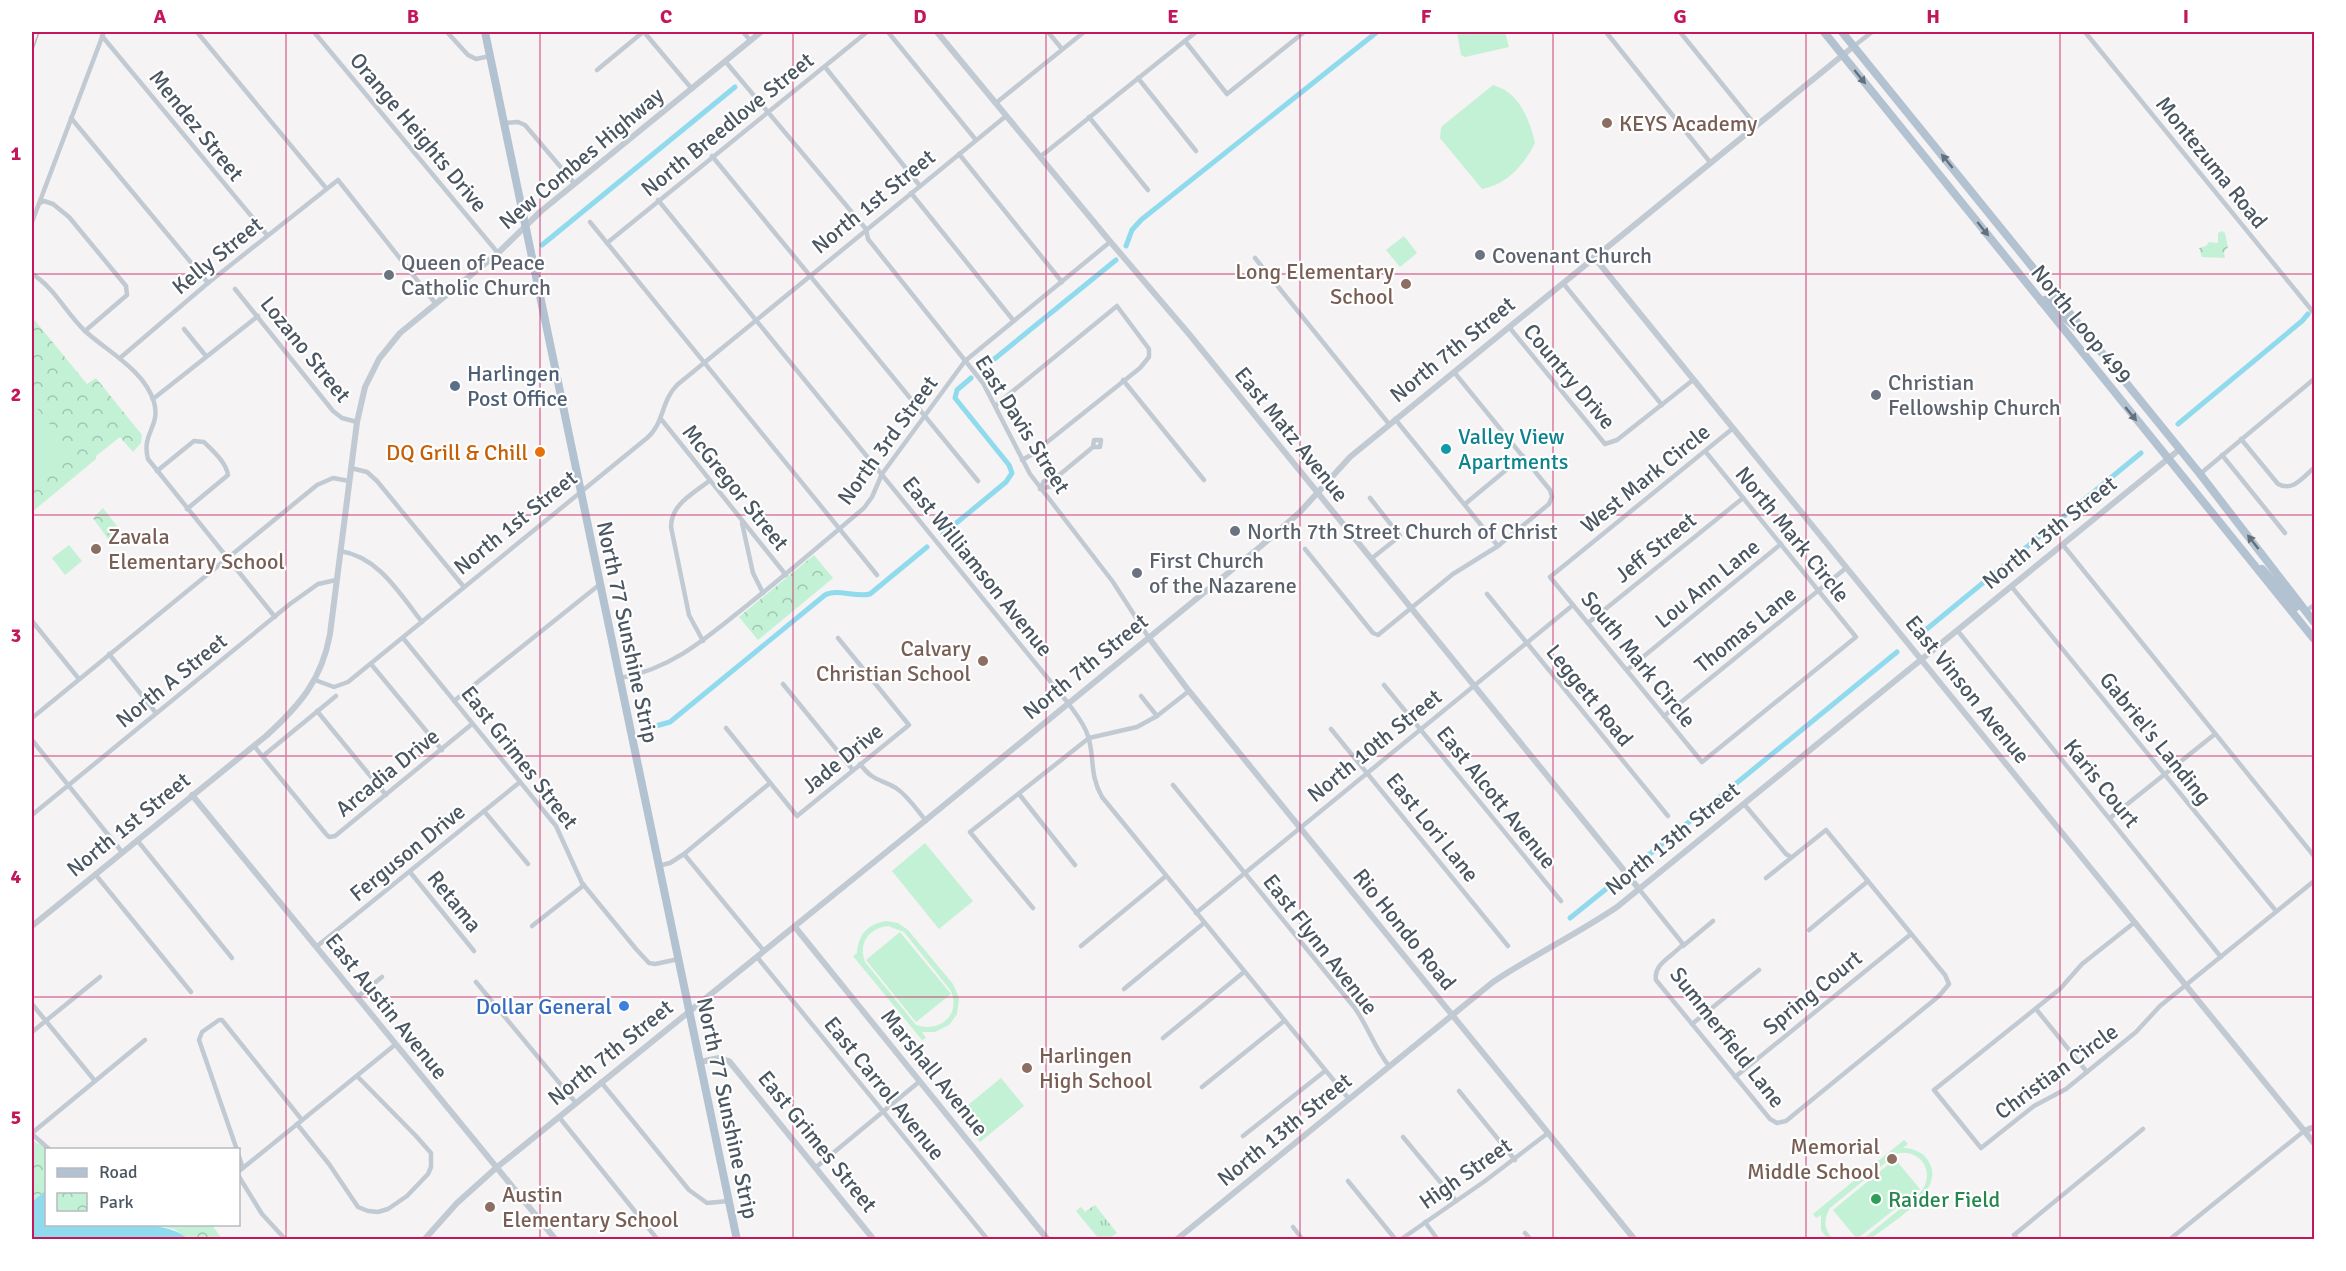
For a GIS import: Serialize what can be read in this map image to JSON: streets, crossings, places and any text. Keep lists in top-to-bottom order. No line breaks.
{"streets":{"main road":["North Loop 499","North 77 Sunshine Strip"],"street":["North Breedlove Street","Mendez Street","Orange Heights Drive","New Combes Highway","Montezuma Road","North 1st Street","Kelly Street","Lozano Street","North 7th Street","Country Drive","East Davis Street","East Matz Avenue","North 3rd Street","West Mark Circle","McGregor Street","North 13th Street","North Mark Circle","Jeff Street","East Williamson Avenue","Lou Ann Lane","Thomas Lane","South Mark Circle","North A Street","East Vinson Avenue","Leggett Road","Gabriel's Landing","North 10th Street","East Grimes Street","Jade Drive","Arcadia Drive","Karis Court","East Alcott Avenue","East Lori Lane","Ferguson Drive","Retama","Rio Hondo Road","East Flynn Avenue","Spring Court","East Austin Avenue","Summerfield Lane","Christian Circle","Marshall Avenue","East Carrol Avenue","High Street"]},"crossings":[["North Breedlove Street","East Davis Street"],["North Breedlove Street","East Williamson Avenue"],["Mendez Street","Kelly Street"],["Orange Heights Drive","New Combes Highway"],["New Combes Highway","North 1st Street"],["New Combes Highway","Kelly Street"],["New Combes Highway","Lozano Street"],["New Combes Highway","East Davis Street"],["New Combes Highway","North 77 Sunshine Strip"],["New Combes Highway","North A Street"],["North 1st Street","East Davis Street"],["North 1st Street","East Matz Avenue"],["North 1st Street","McGregor Street"],["North 1st Street","East Williamson Avenue"],["North 1st Street","North 77 Sunshine Strip"],["North 1st Street","East Grimes Street"],["North 1st Street","Arcadia Drive"],["North 1st Street","East Austin Avenue"],["North Loop 499","North 7th Street"],["North Loop 499","North 13th Street"],["North 7th Street","Country Drive"],["North 7th Street","East Davis Street"],["North 7th Street","East Matz Avenue"],["North 7th Street","East Williamson Avenue"],["North 7th Street","North 77 Sunshine Strip"],["North 7th Street","East Vinson Avenue"],["North 7th Street","Rio Hondo Road"],["North 7th Street","East Austin Avenue"],["North 7th Street","Marshall Avenue"],["North 7th Street","East Carrol Avenue"],["Country Drive","East Vinson Avenue"],["East Davis Street","North 3rd Street"],["East Davis Street","Rio Hondo Road"],["East Matz Avenue","North 3rd Street"],["East Matz Avenue","North 13th Street"],["East Matz Avenue","North 10th Street"],["East Matz Avenue","Summerfield Lane"],["North 3rd Street","McGregor Street"],["North 3rd Street","East Williamson Avenue"],["North 3rd Street","North 77 Sunshine Strip"],["West Mark Circle","North Mark Circle"],["West Mark Circle","South Mark Circle"],["West Mark Circle","East Vinson Avenue"],["North 13th Street","East Williamson Avenue"],["North 13th Street","East Vinson Avenue"],["North 13th Street","Gabriel's Landing"],["North 13th Street","Karis Court"],["North 13th Street","Rio Hondo Road"],["North 13th Street","East Flynn Avenue"],["North 13th Street","Summerfield Lane"],["North Mark Circle","Jeff Street"],["North Mark Circle","Lou Ann Lane"],["North Mark Circle","Thomas Lane"],["North Mark Circle","South Mark Circle"],["Jeff Street","South Mark Circle"],["East Williamson Avenue","North 10th Street"],["Lou Ann Lane","South Mark Circle"],["Thomas Lane","South Mark Circle"],["Thomas Lane","East Vinson Avenue"],["North 77 Sunshine Strip","East Grimes Street"],["South Mark Circle","North 10th Street"],["East Vinson Avenue","Christian Circle"],["Leggett Road","North 10th Street"],["Gabriel's Landing","Christian Circle"],["North 10th Street","East Alcott Avenue"],["North 10th Street","East Lori Lane"],["North 10th Street","Rio Hondo Road"],["North 10th Street","East Flynn Avenue"],["East Grimes Street","Arcadia Drive"],["East Grimes Street","Ferguson Drive"],["Karis Court","Christian Circle"],["Ferguson Drive","Retama"],["Ferguson Drive","East Austin Avenue"],["Rio Hondo Road","High Street"],["Spring Court","Summerfield Lane"]],"places":["KEYS Academy","Covenant Church","Queen of Peace Catholic Church","Long Elementary School","Harlingen Post Office","Christian Fellowship Church","Valley View Apartments","DQ Grill & Chill","North 7th Street Church of Christ","Zavala Elementary School","First Church of the Nazarene","Calvary Christian School","Dollar General","Harlingen High School","Memorial Middle School","Raider Field","Austin Elementary School"],"legend":["Road","Park"],"grid":{"columns":["A","B","C","D","E","F","G","H","I"],"rows":["1","2","3","4","5"]}}
